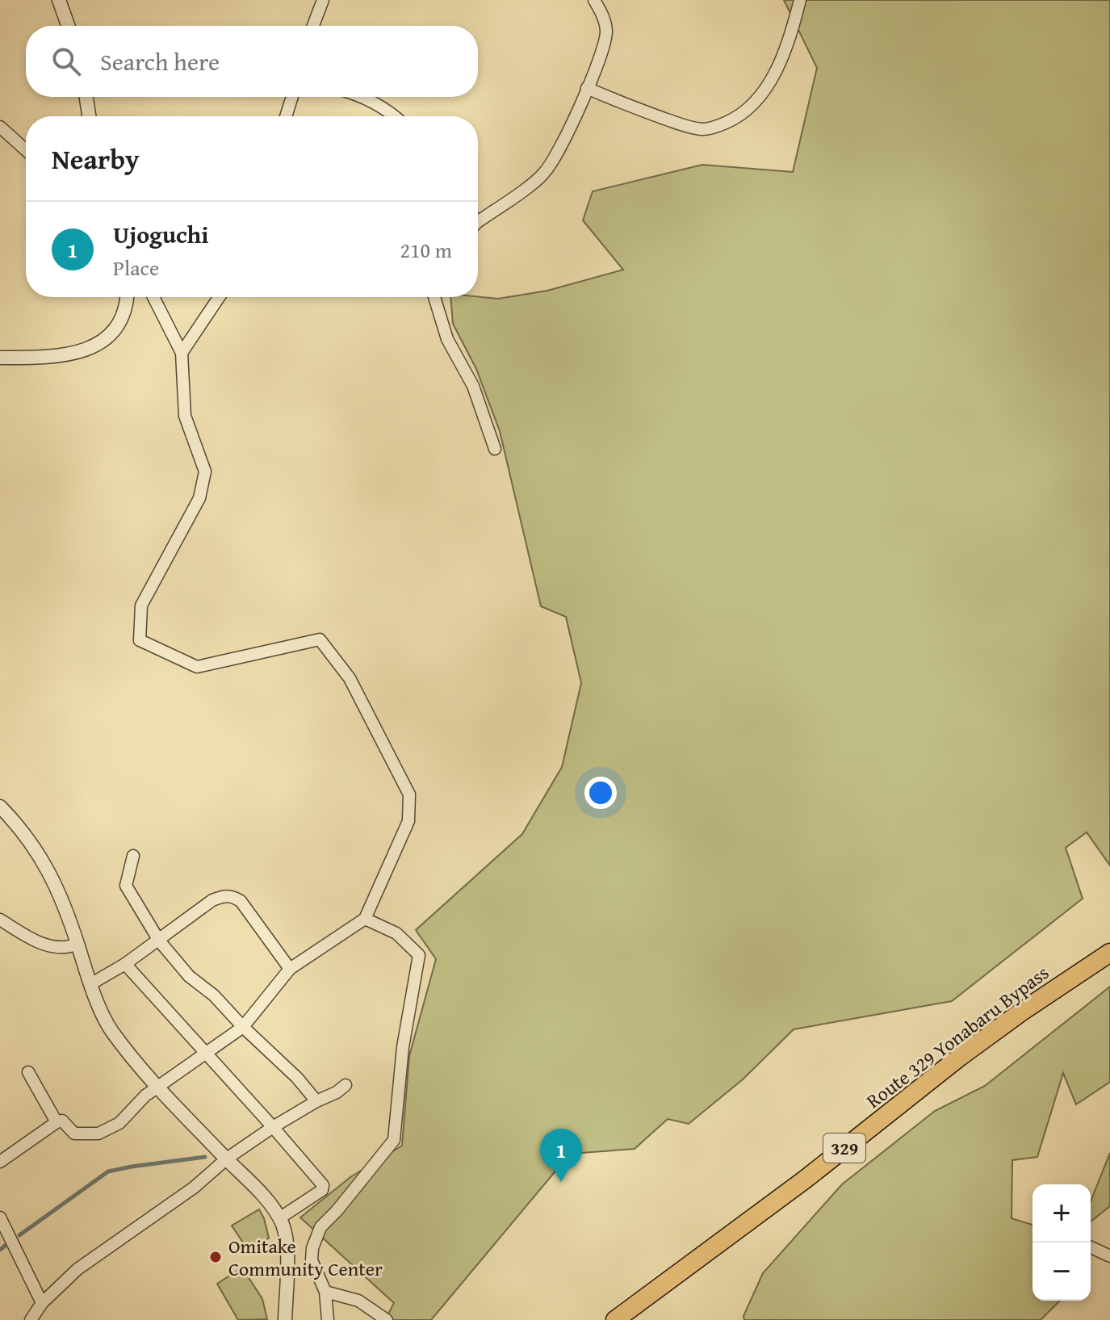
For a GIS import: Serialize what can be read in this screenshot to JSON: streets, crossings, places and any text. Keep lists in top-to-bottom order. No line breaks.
{"streets":{"highway":["Route 329 Yonabaru Bypass","329"]},"places":["Omitake Community Center"],"page":{"search":"Search here","heading":"Nearby","list":[{"mark":"1","name":"Ujoguchi","note":"Place","value":"210 m"}],"pins":"1","map_buttons":["+","−"]}}
